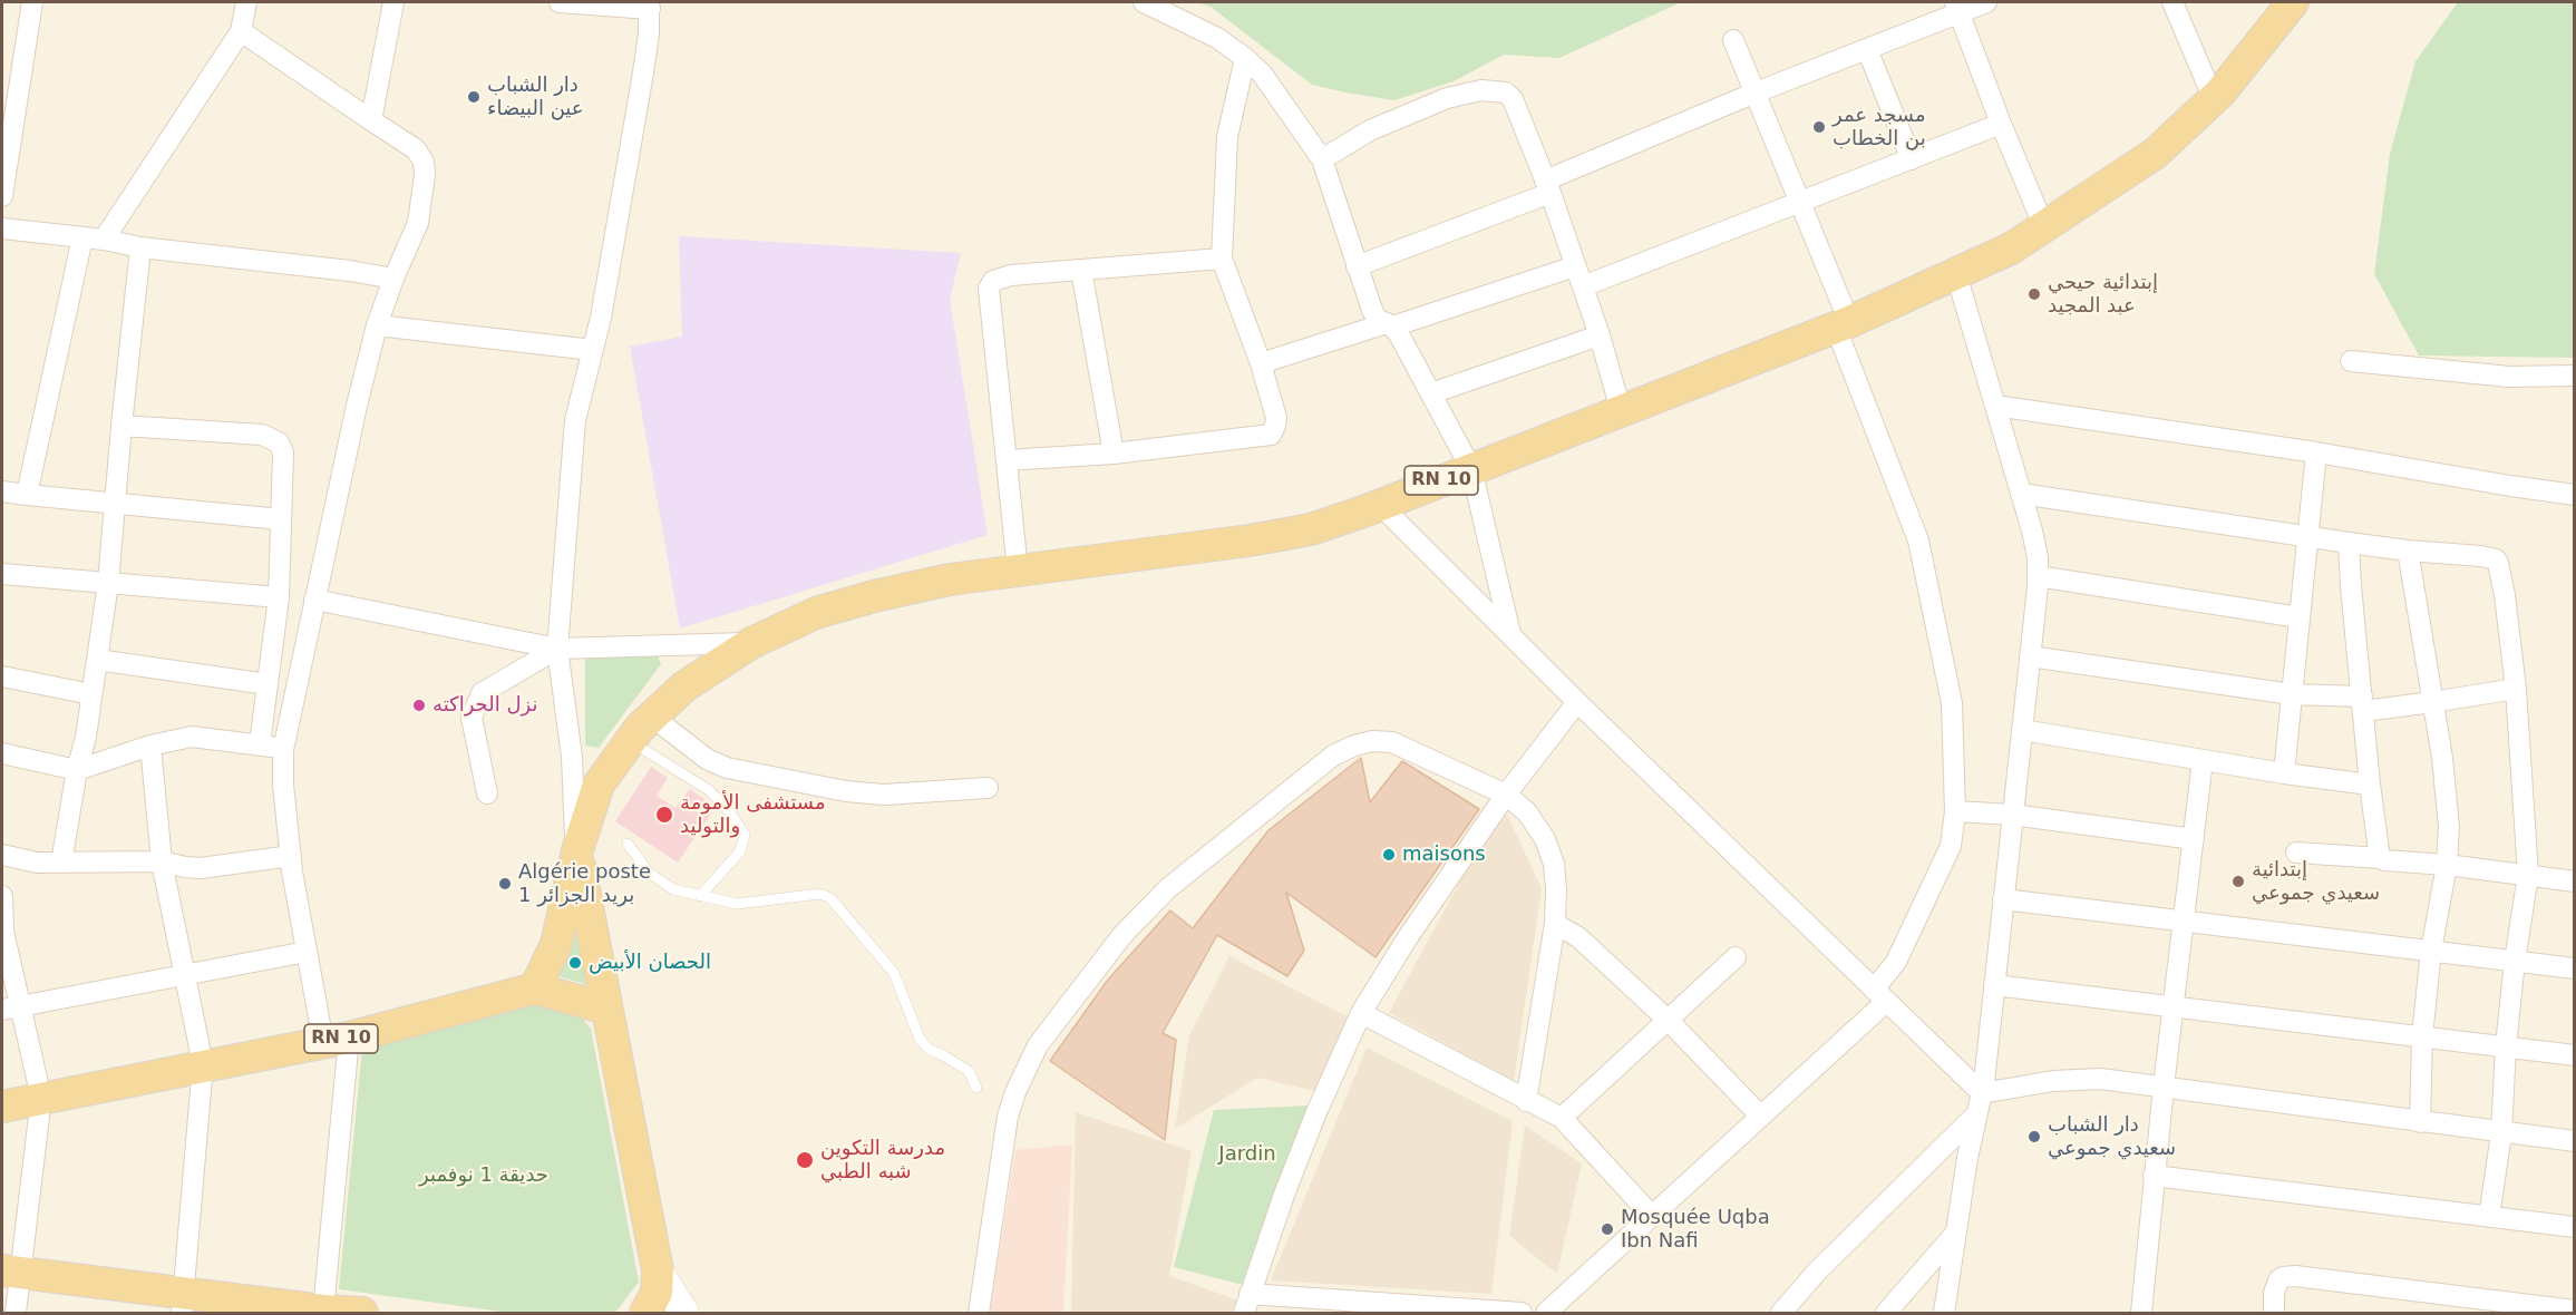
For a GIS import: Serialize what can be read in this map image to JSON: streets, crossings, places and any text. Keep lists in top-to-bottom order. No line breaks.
{"streets":{"main road":["RN 10"]},"parks":["Jardin","حديقة 1 نوفمبر"],"places":["دار الشباب عين البيضاء","مسجد عمر بن الخطاب","إبتدائية حيحي عبد المجيد","نزل الحراكته","مستشفى الأمومة والتوليد","maisons","إبتدائية سعيدي جموعي","Algérie poste 1 بريد الجزائر","الحصان الأبيض","دار الشباب سعيدي جموعي","مدرسة التكوين شبه الطبي","Mosquée Uqba Ibn Nafi"]}
